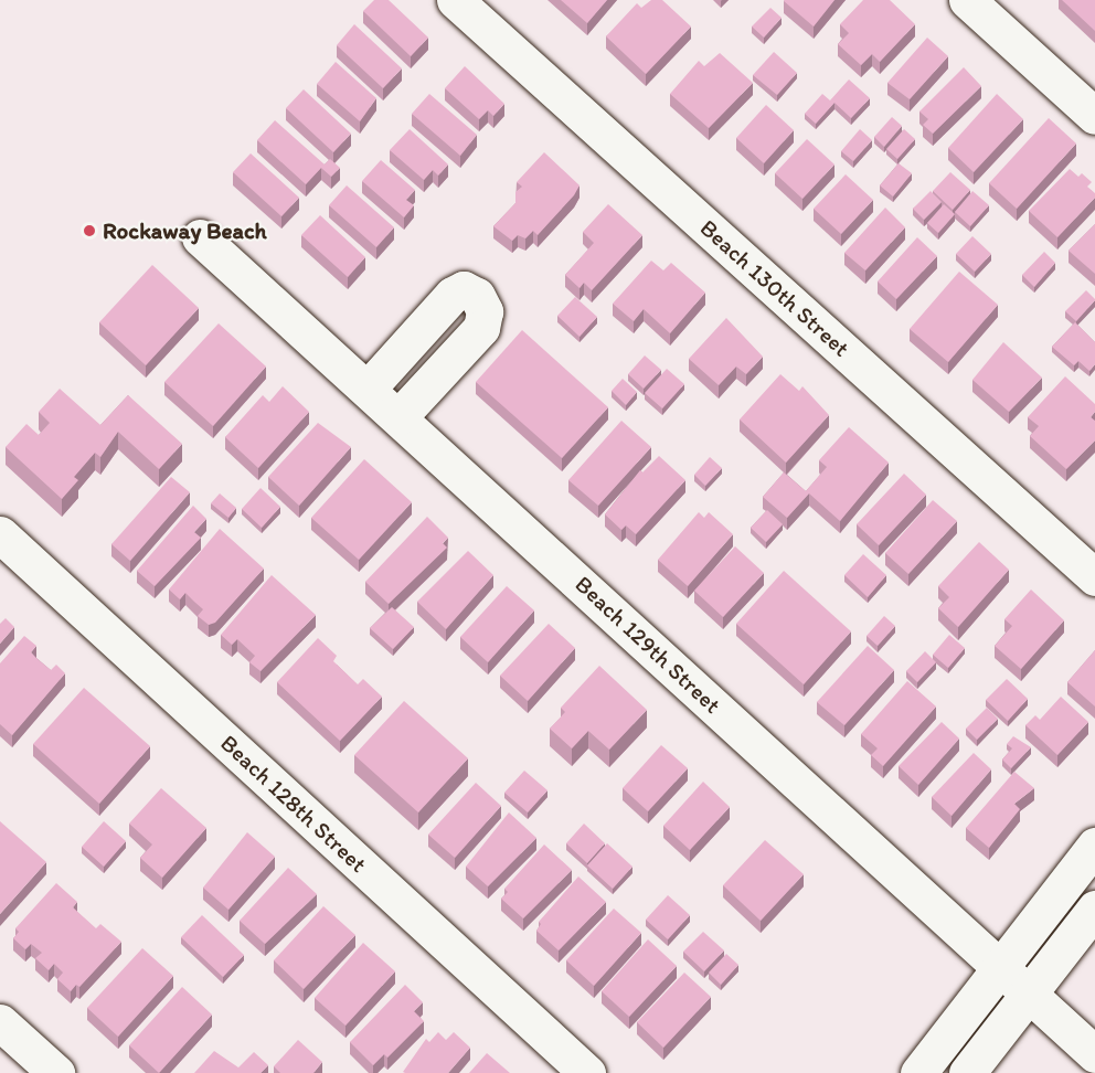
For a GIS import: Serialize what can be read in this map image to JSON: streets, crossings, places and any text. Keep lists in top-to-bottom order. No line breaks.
{"streets":{"street":["Beach 130th Street","Beach 129th Street","Beach 128th Street"]},"places":["Rockaway Beach"]}
